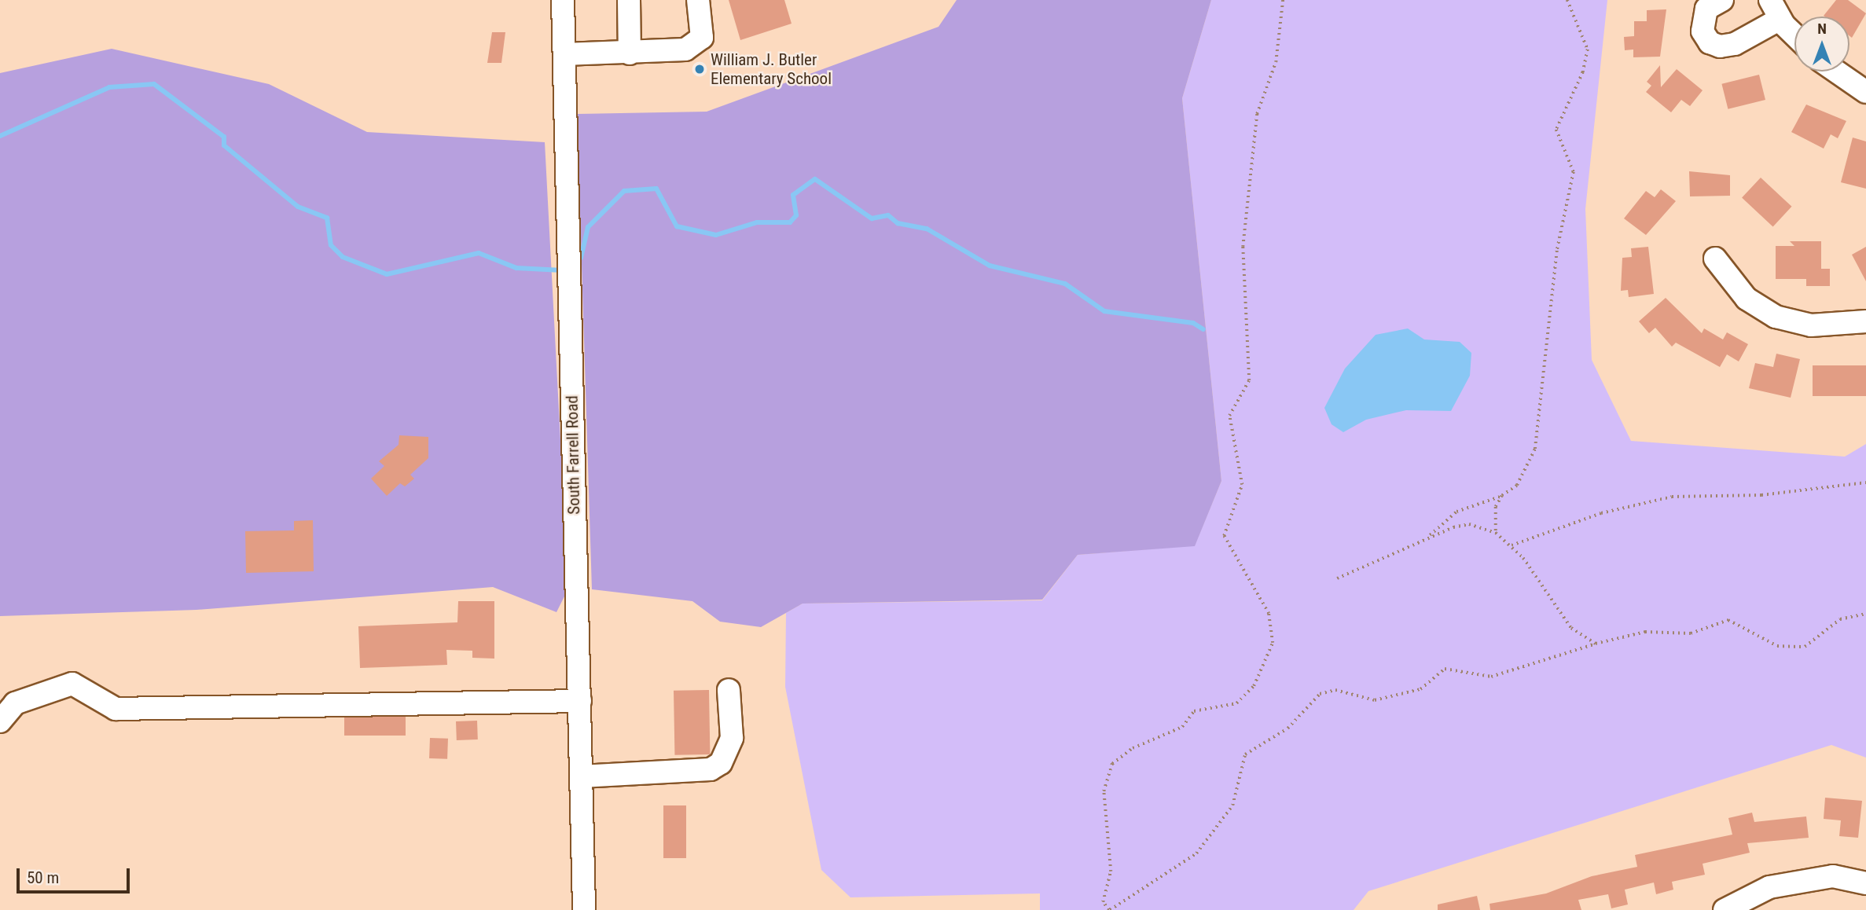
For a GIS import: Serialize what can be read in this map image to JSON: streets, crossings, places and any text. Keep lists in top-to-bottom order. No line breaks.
{"streets":{"street":["South Farrell Road"]},"places":["William J. Butler Elementary School"],"scale_bar":"50 m","north":"top"}
